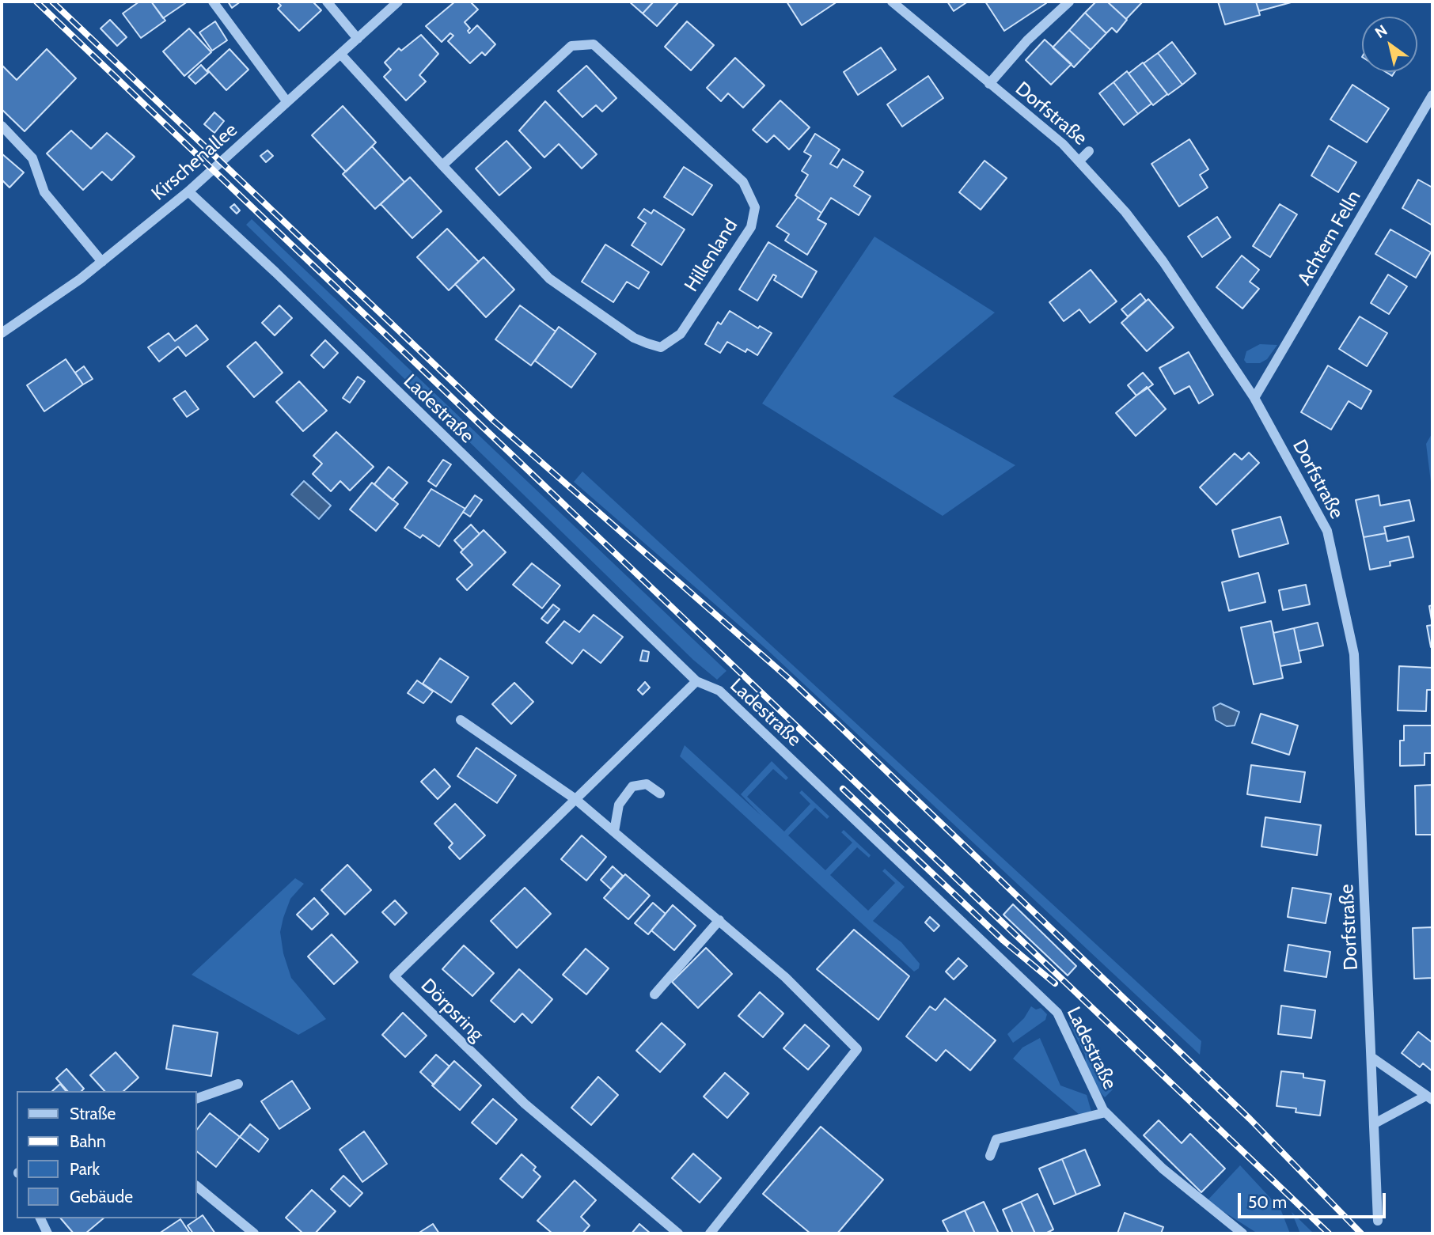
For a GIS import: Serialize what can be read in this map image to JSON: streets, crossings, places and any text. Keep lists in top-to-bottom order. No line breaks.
{"streets":{"street":["Dorfstraße","Kirschenallee","Achtern Felln","Hillenland","Ladestraße","Dörpsring"]},"crossings":[["Dorfstraße","Achtern Felln"],["Kirschenallee","Hillenland"],["Kirschenallee","Ladestraße"],["Ladestraße","Dörpsring"]],"legend":["Straße","Bahn","Park","Gebäude"],"scale_bar":"50 m","north":"top left"}
